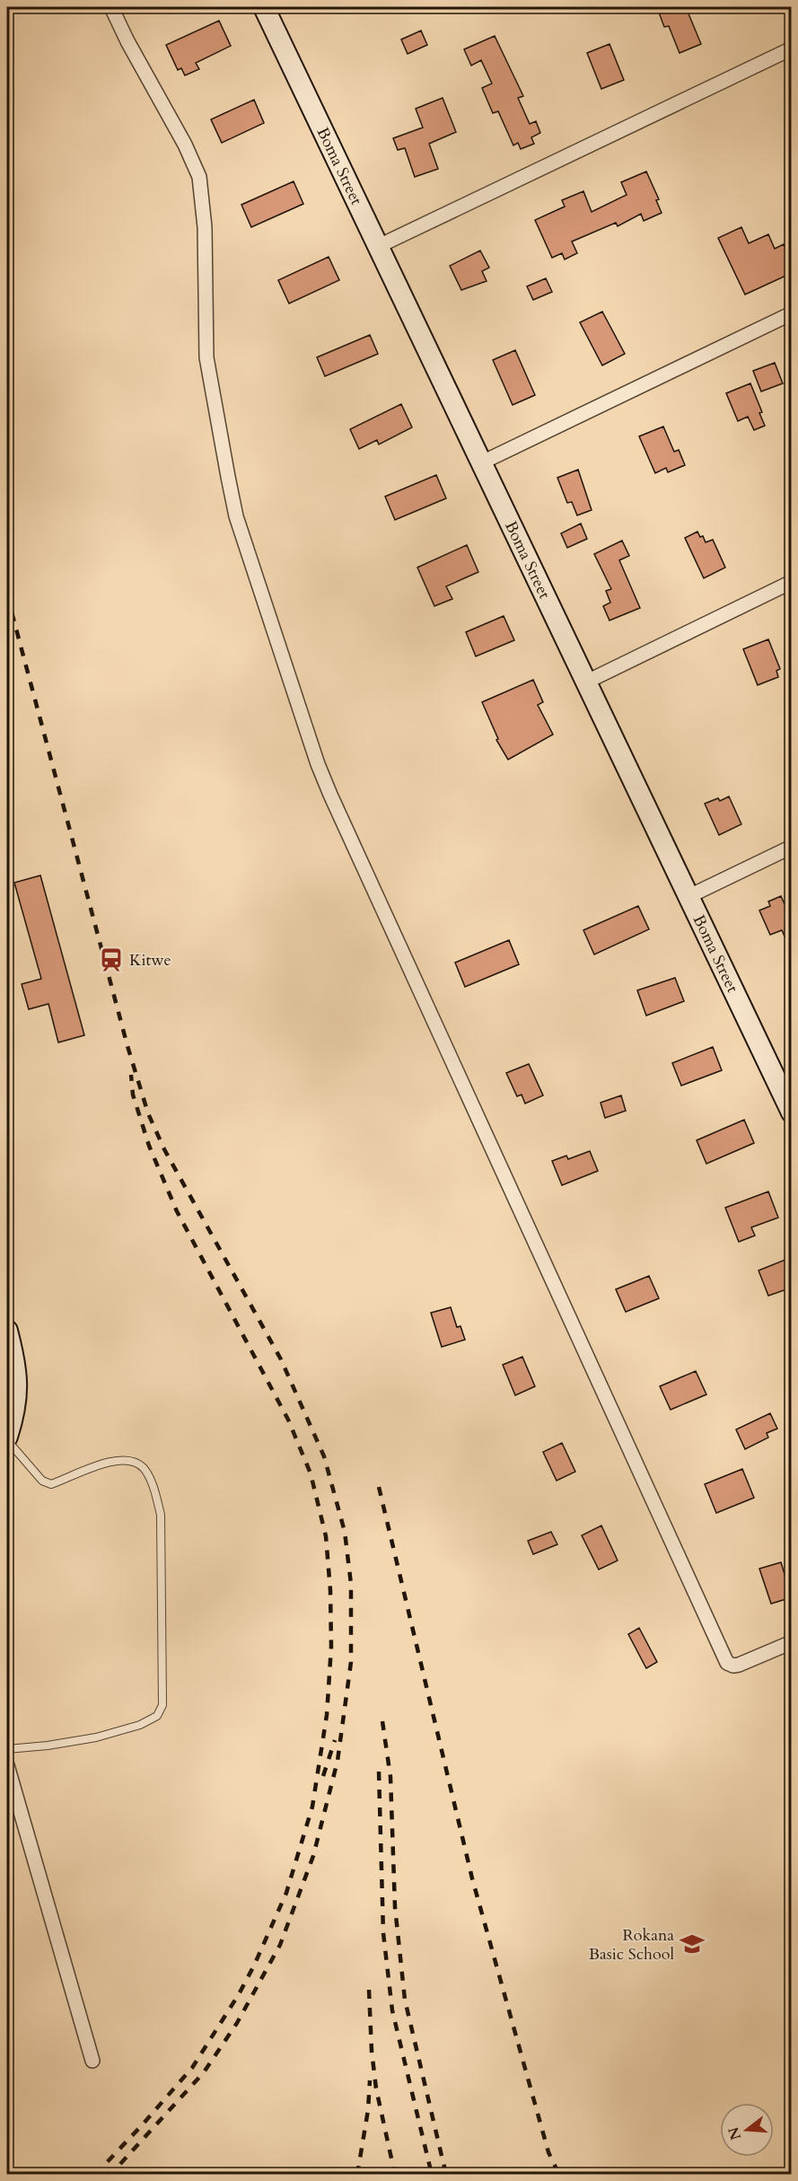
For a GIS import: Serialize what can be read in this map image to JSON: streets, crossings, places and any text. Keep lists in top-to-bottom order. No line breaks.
{"streets":{"street":["Boma Street"]},"places":{"station":["Kitwe"],"school or university":["Rokana Basic School"]},"north":"left"}
